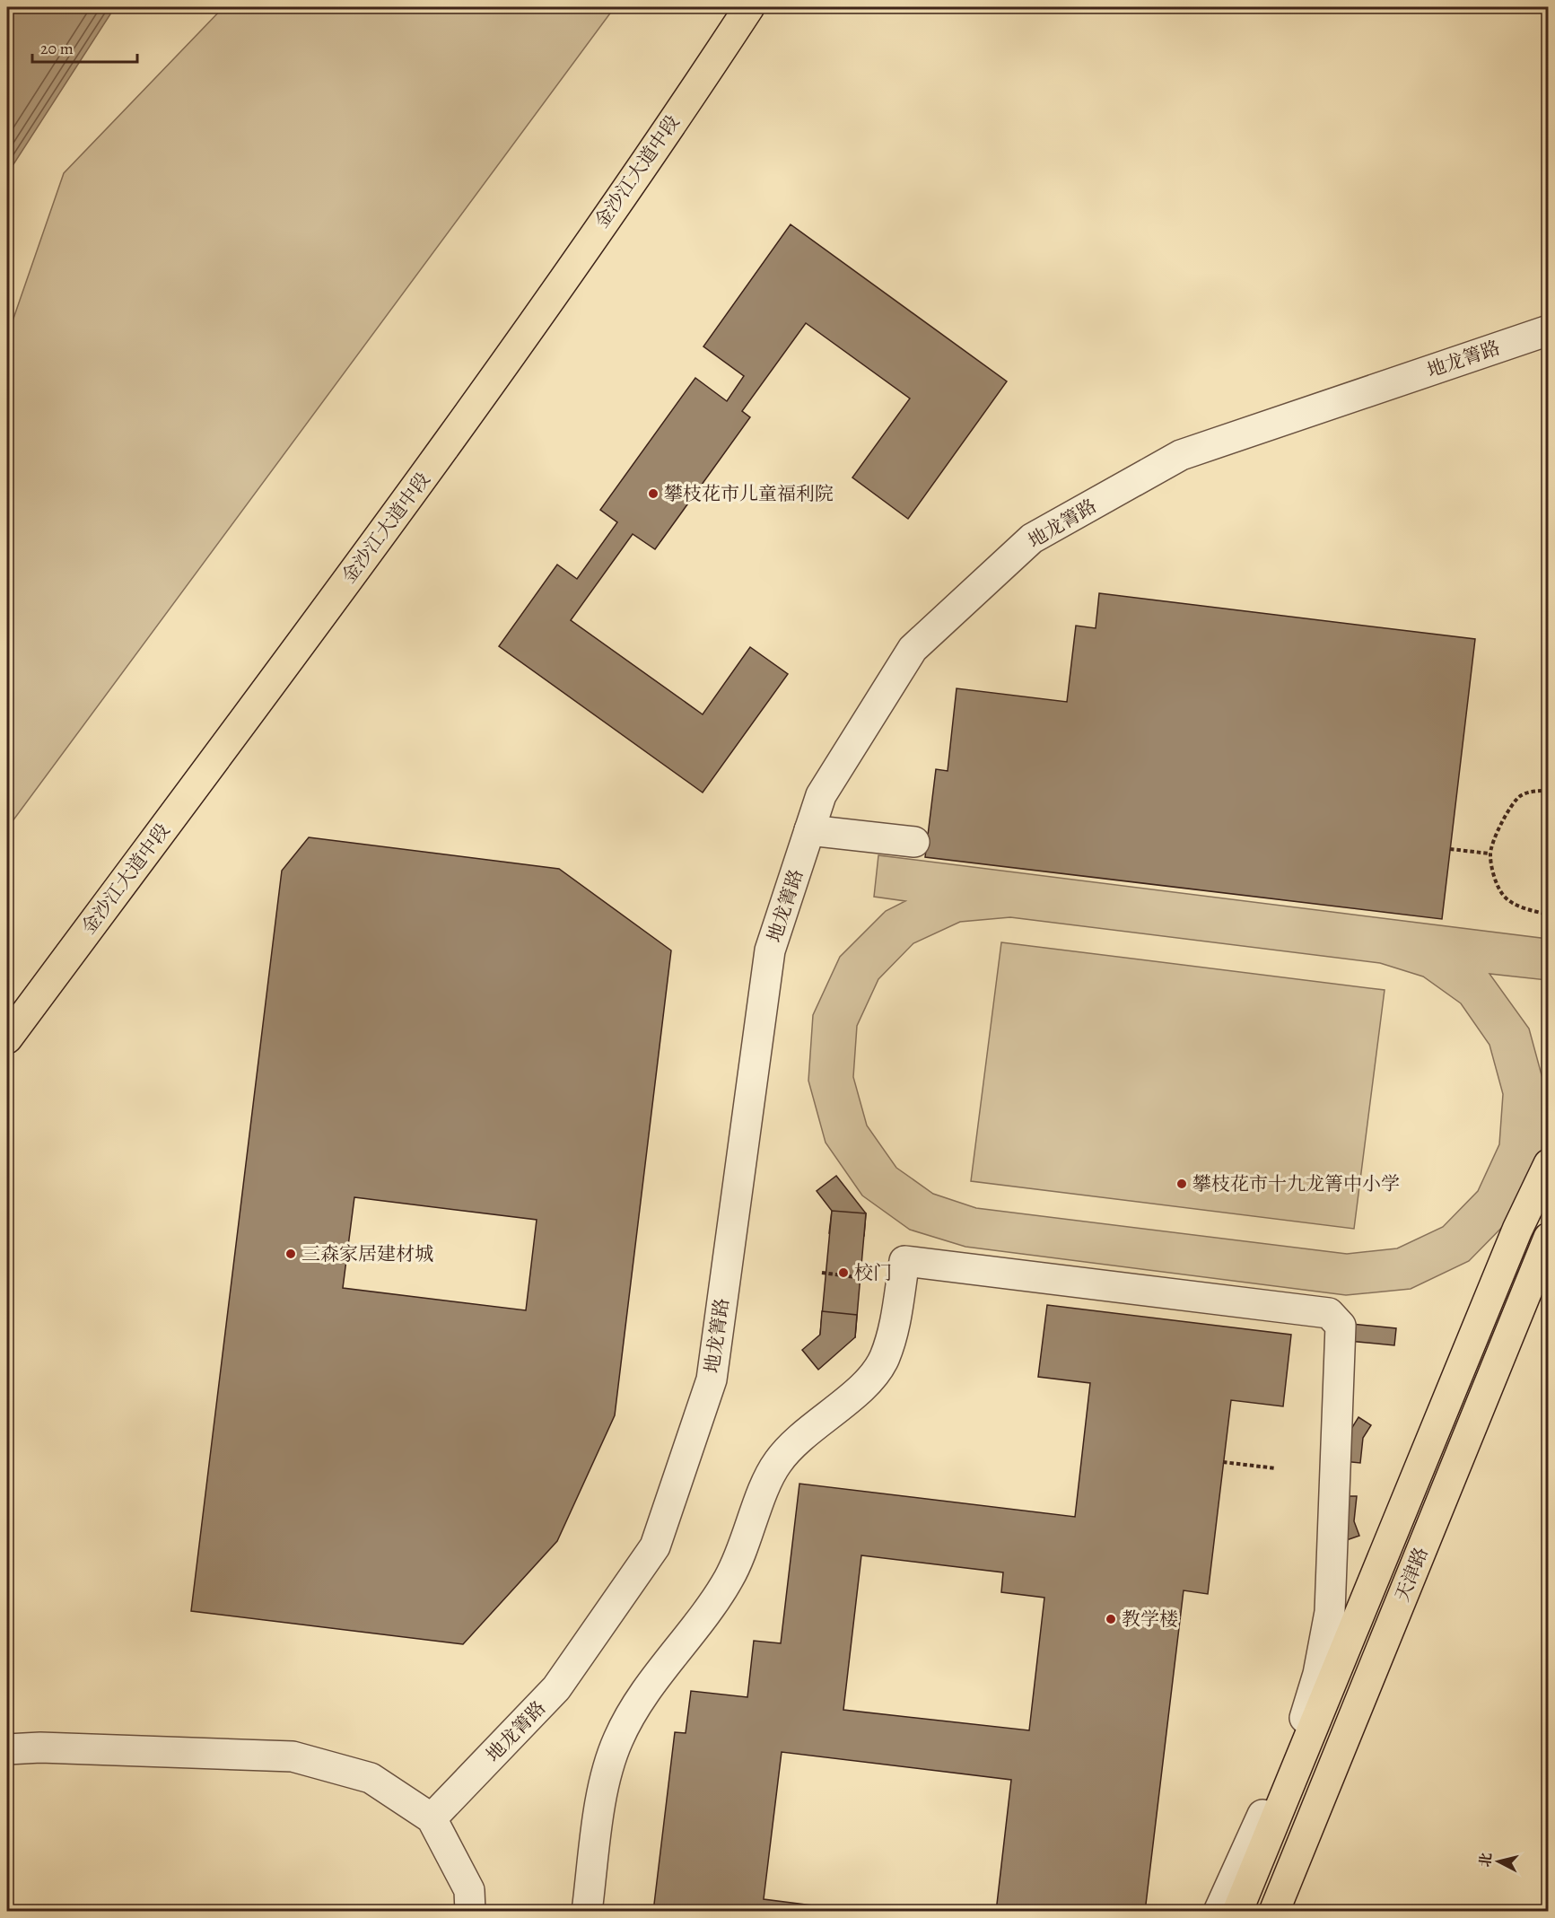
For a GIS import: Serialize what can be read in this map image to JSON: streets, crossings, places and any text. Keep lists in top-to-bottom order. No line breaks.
{"streets":{"main road":["金沙江大道中段","天津路"],"street":["地龙箐路"]},"places":["攀枝花市儿童福利院","攀枝花市十九龙箐中小学","三森家居建材城","校门","教学楼"],"scale_bar":"20 m","north":"left"}
